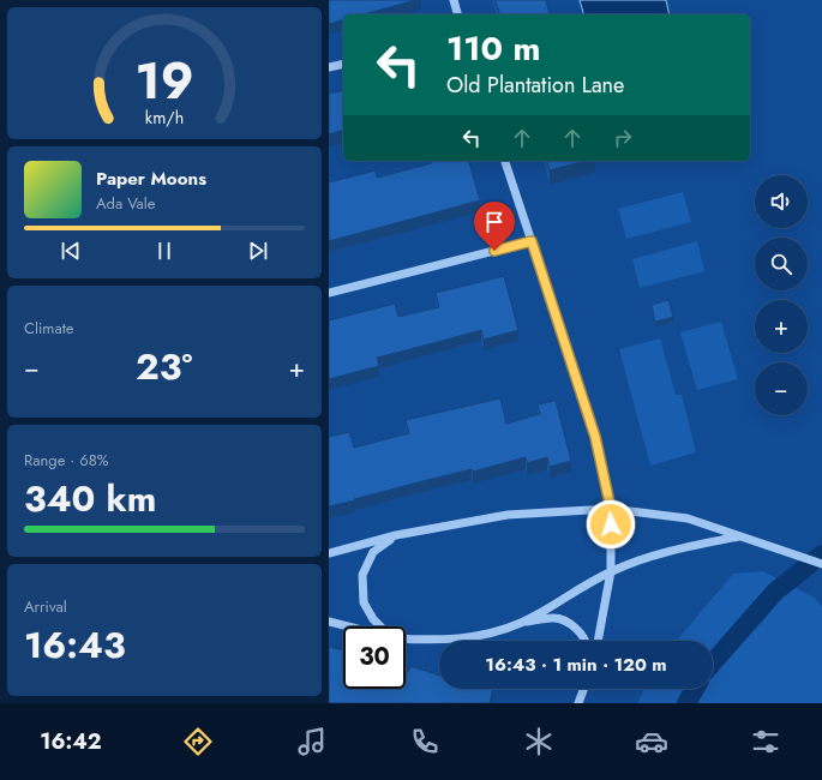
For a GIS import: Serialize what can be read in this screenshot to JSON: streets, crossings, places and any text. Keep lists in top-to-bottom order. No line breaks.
{"page":{"turn":["110 m","Old Plantation Lane"],"song":["Paper Moons","Ada Vale"],"map_buttons":["+","−"],"tile":["Climate",["Range · 68%","340 km"],["Arrival","16:43"]],"heat":["−","23°","+"],"limit":"30","trip":"16:43 · 1 min · 120 m","tabs":"16:42","gauge":["19","km/h"]}}
